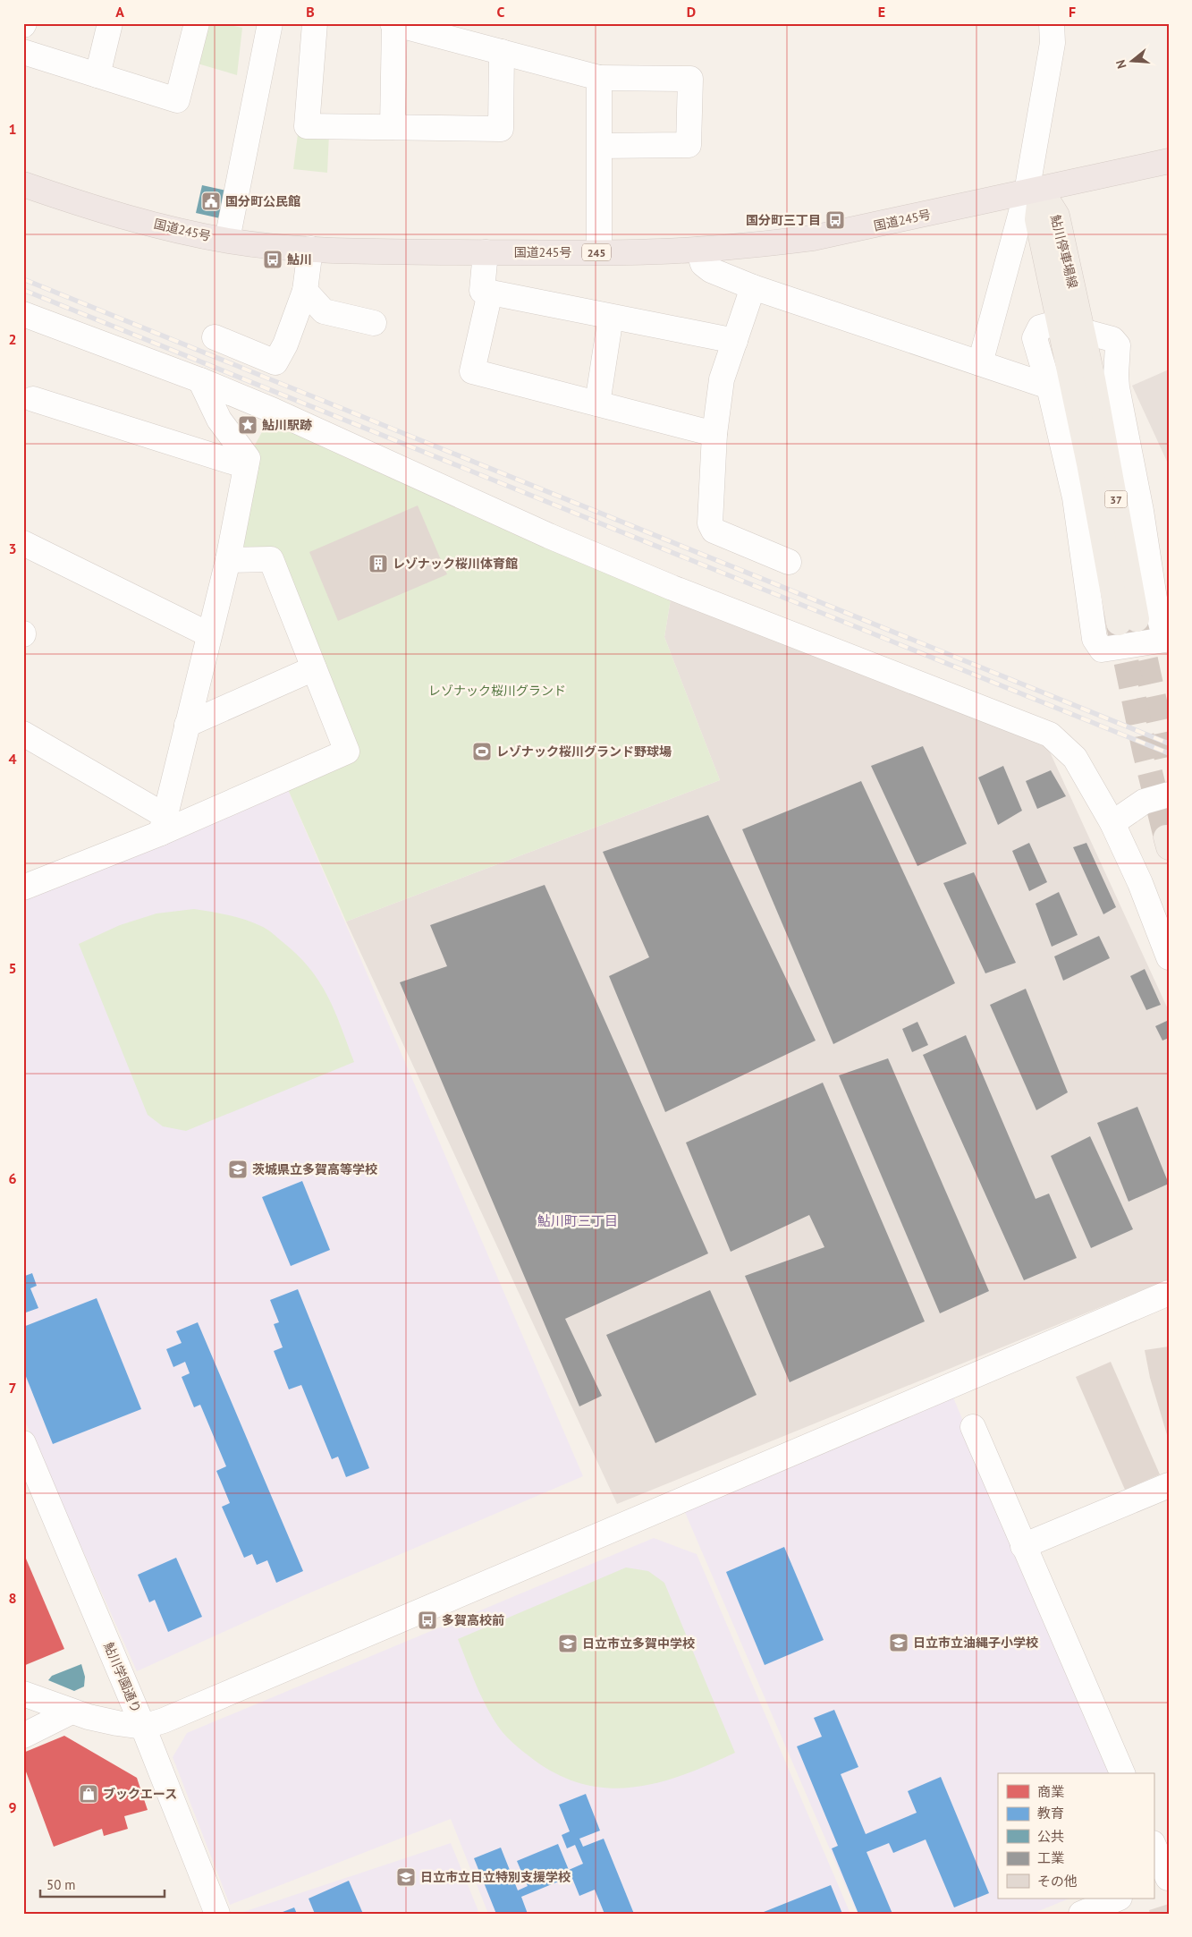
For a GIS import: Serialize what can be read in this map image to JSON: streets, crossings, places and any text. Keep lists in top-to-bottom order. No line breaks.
{"streets":{"highway":["国道245号","245"],"main road":["鮎川停車場線","37"],"street":["鮎川学園通り"]},"crossings":[["国道245号","鮎川停車場線"]],"districts":["鮎川町三丁目"],"parks":["レゾナック桜川グランド"],"places":{"public building":["国分町公民館"],"bus stop":["国分町三丁目","鮎川","多賀高校前"],"place":["鮎川駅跡"],"building":["レゾナック桜川体育館"],"sports":["レゾナック桜川グランド野球場"],"school or university":["茨城県立多賀高等学校","日立市立油縄子小学校","日立市立多賀中学校","日立市立日立特別支援学校"],"shop":["ブックエース"]},"legend":["商業","教育","公共","工業","その他"],"scale_bar":"50 m","north":"left","grid":{"columns":["A","B","C","D","E","F"],"rows":["1","2","3","4","5","6","7","8","9"]}}
